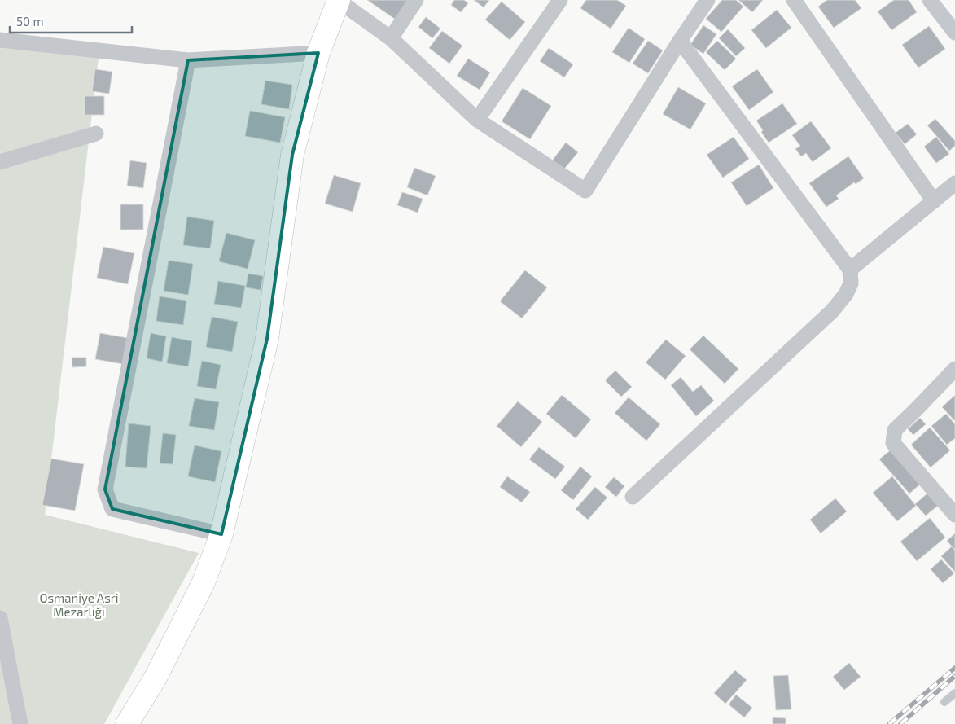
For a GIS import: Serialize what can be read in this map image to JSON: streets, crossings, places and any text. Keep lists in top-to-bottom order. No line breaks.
{"parks":["Osmaniye Asri Mezarlığı"],"scale_bar":"50 m"}
